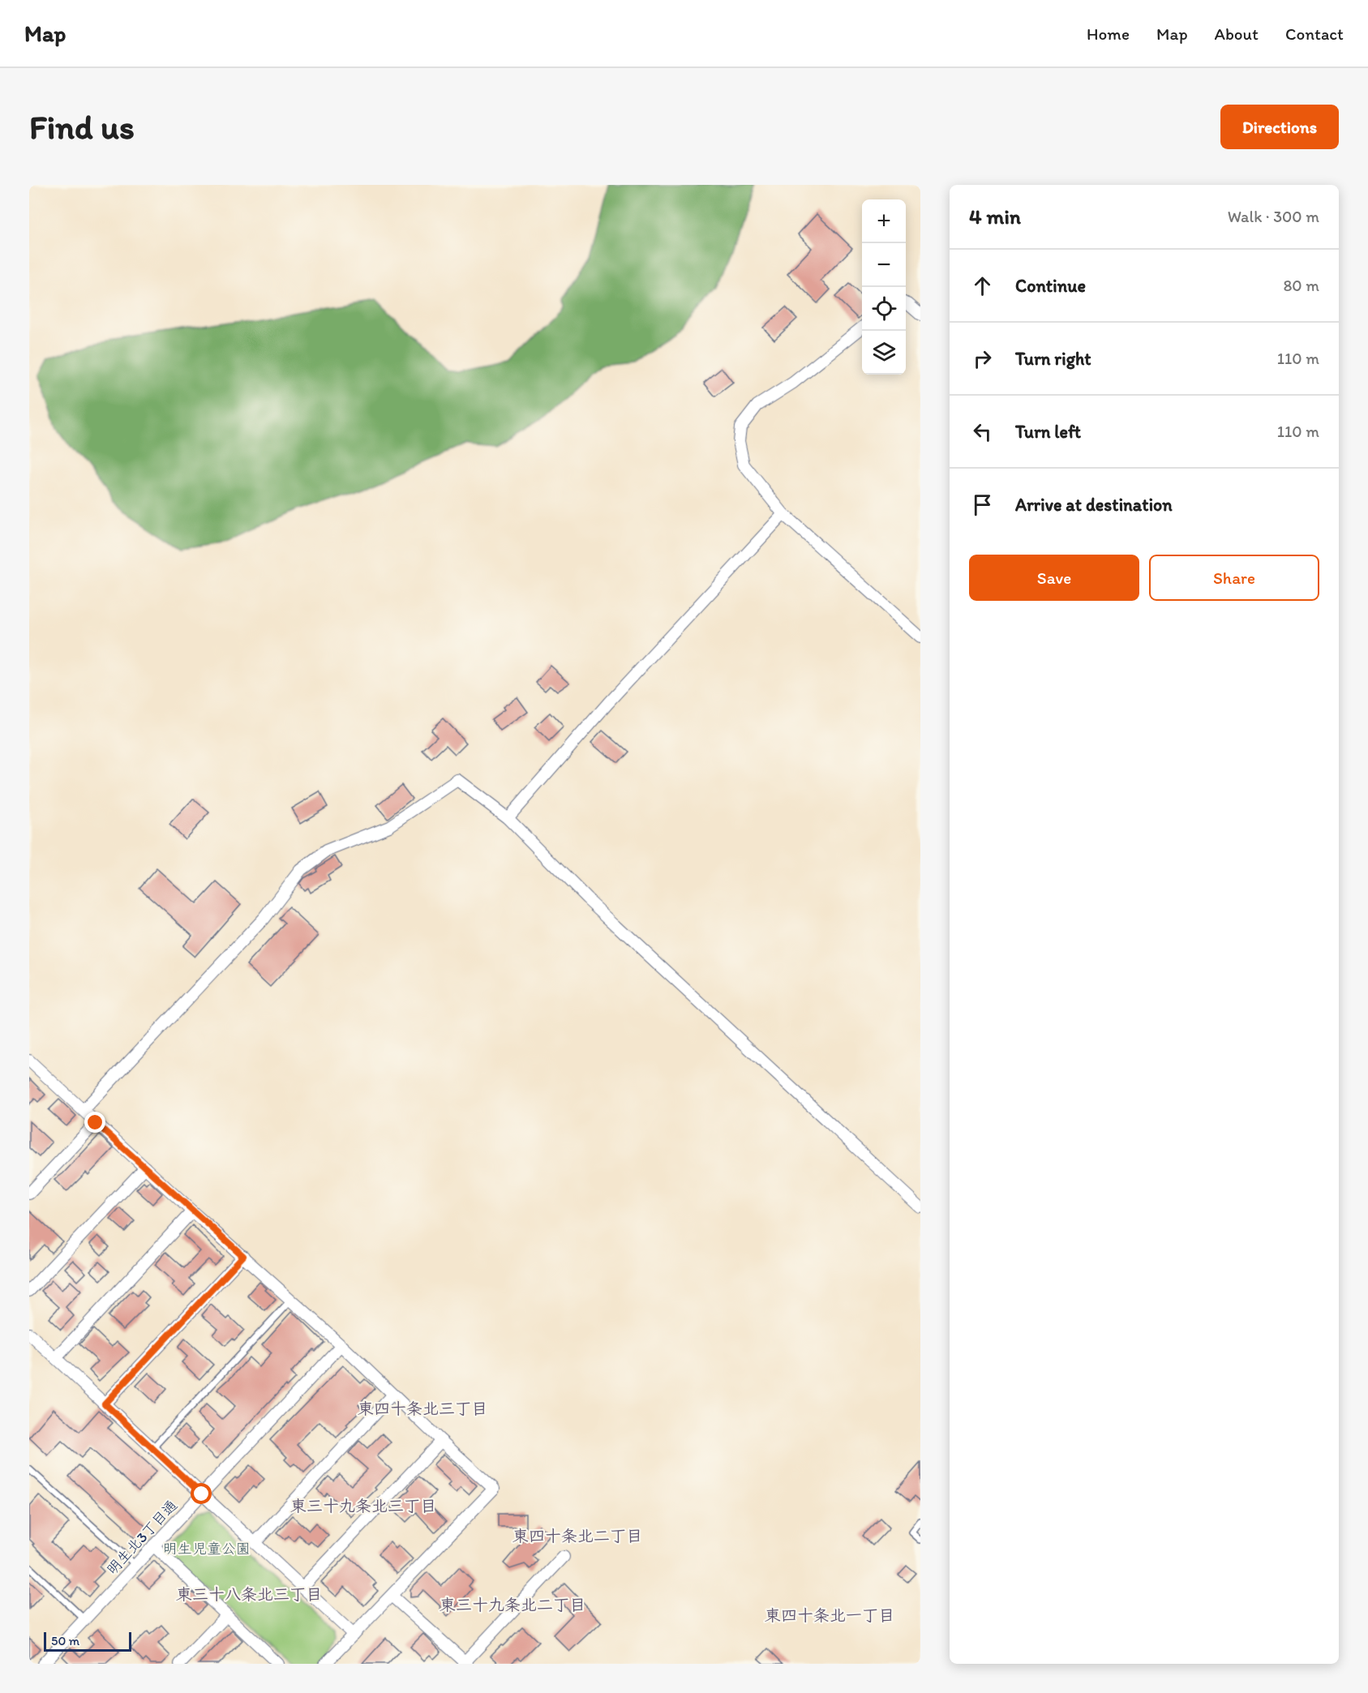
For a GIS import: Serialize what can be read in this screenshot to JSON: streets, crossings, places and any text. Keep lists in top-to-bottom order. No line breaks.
{"streets":{"street":["明生北3丁目通"]},"districts":["東四十条北三丁目","東三十九条北三丁目","東四十条北二丁目","東三十八条北三丁目","東三十九条北二丁目","東四十条北一丁目"],"parks":["明生児童公園"],"scale_bar":"50 m","page":{"header":"Map","nav":["Home","Map","About","Contact"],"buttons":["Directions",["Save","Share"]],"title":"Find us","heading":["4 min","Walk · 300 m"],"map_buttons":["+","−"],"list":[["Continue","80 m"],["Turn right","110 m"],["Turn left","110 m"],"Arrive at destination"],"scale":"50 m"}}
